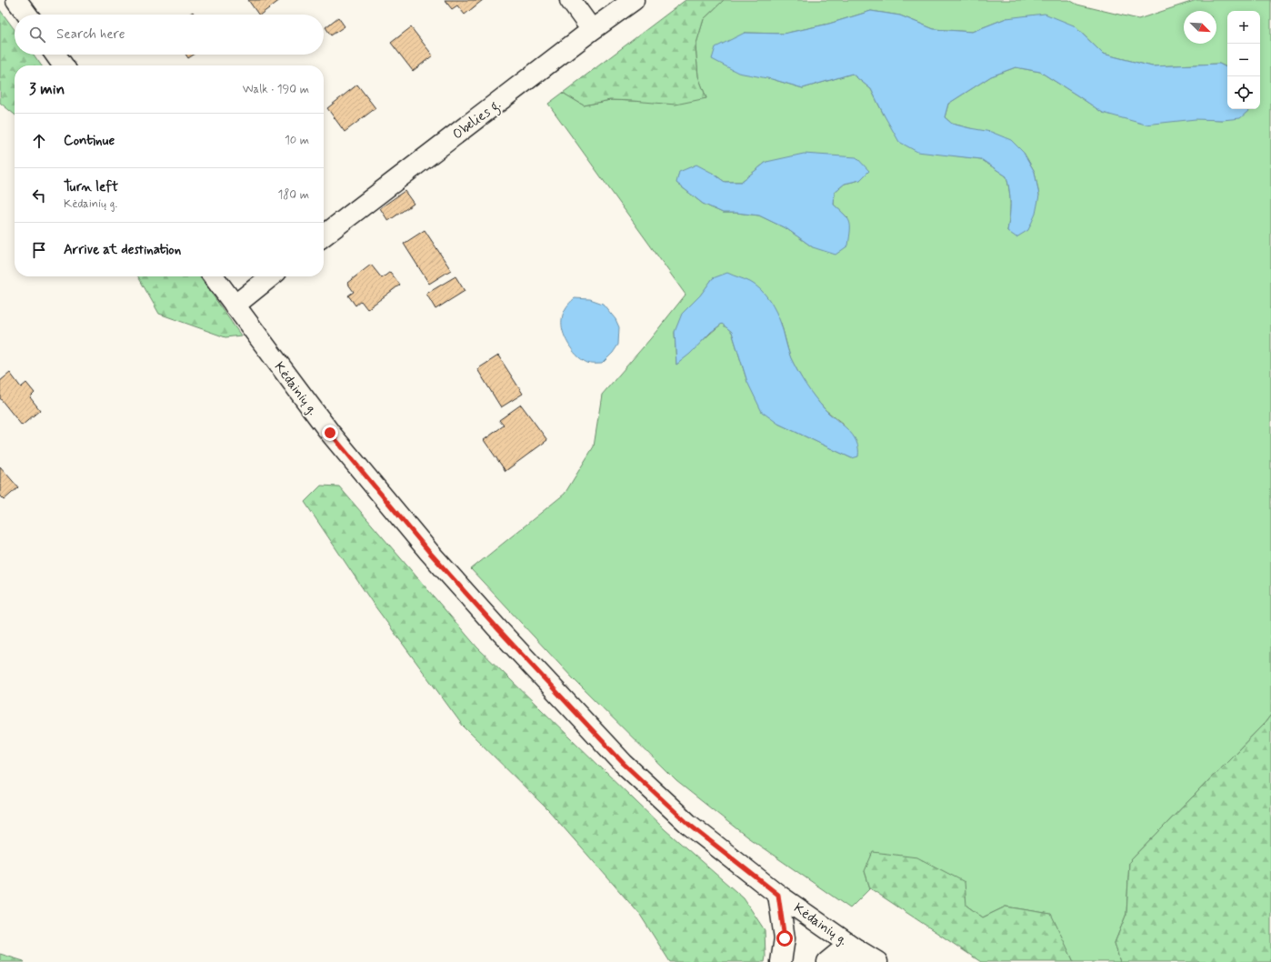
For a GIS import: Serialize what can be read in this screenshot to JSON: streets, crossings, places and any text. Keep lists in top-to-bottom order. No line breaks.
{"streets":{"main road":["Obelies g.","Kėdainių g."]},"north":"bottom right","page":{"map_buttons":["+","−"],"search":"Search here","heading":["3 min","Walk · 190 m"],"list":[["Continue","10 m"],["Turn left","Kėdainių g.","180 m"],"Arrive at destination"]}}
